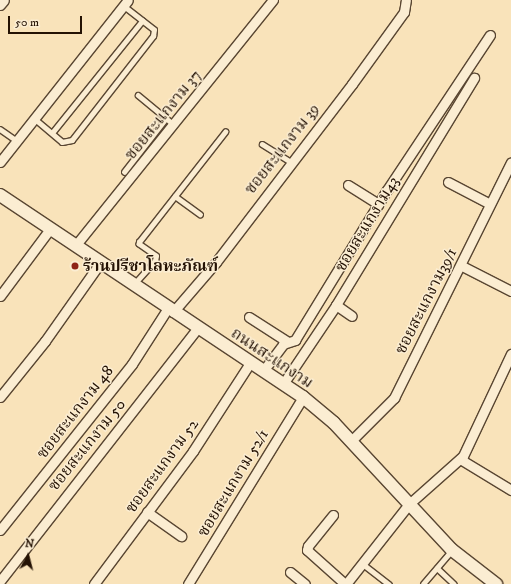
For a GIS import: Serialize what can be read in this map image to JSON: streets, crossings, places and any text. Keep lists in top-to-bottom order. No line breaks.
{"streets":{"street":["ซอยสะแกงาม 37","ซอยสะแกงาม 39","ซอยสะแกงาม43","ซอยสะแกงาม39/1","ถนนสะแกงาม","ซอยสะแกงาม 48","ซอยสะแกงาม 50","ซอยสะแกงาม 52","ซอยสะแกงาม 52/1"]},"crossings":[["ซอยสะแกงาม 37","ถนนสะแกงาม"],["ซอยสะแกงาม 39","ถนนสะแกงาม"],["ซอยสะแกงาม 39","ซอยสะแกงาม 48"],["ซอยสะแกงาม43","ถนนสะแกงาม"],["ซอยสะแกงาม39/1","ถนนสะแกงาม"],["ถนนสะแกงาม","ซอยสะแกงาม 48"],["ถนนสะแกงาม","ซอยสะแกงาม 50"],["ถนนสะแกงาม","ซอยสะแกงาม 52"],["ถนนสะแกงาม","ซอยสะแกงาม 52/1"]],"places":["ร้านปรีชาโลหะภัณฑ์"],"scale_bar":"50 m","north":"top"}
